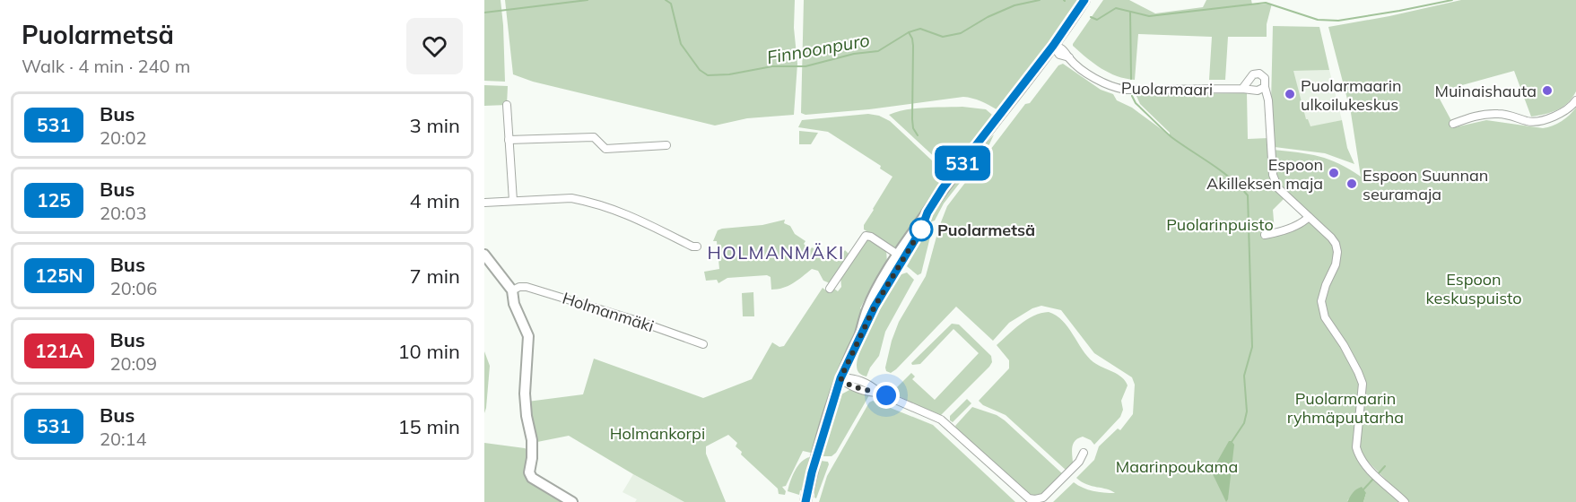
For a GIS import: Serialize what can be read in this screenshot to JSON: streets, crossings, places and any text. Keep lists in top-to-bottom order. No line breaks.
{"streets":{"street":["Puolarmaari","Holmanmäki"]},"districts":["HOLMANMÄKI"],"water":["Finnoonpuro"],"parks":["Puolarinpuisto","Espoon keskuspuisto","Puolarmaarin ryhmäpuutarha","Holmankorpi","Maarinpoukama"],"places":["Muinaishauta","Puolarmaarin ulkoilukeskus","Espoon Akilleksen maja","Espoon Suunnan seuramaja","Puolarmetsä"],"lines":["bus line 531"],"page":{"heading":["Puolarmetsä","Walk · 4 min · 240 m"],"on_map":"531","list":[{"mark":"531","name":"Bus","note":"20:02","value":"3 min"},{"mark":"125","name":"Bus","note":"20:03","value":"4 min"},{"mark":"125N","name":"Bus","note":"20:06","value":"7 min"},{"mark":"121A","name":"Bus","note":"20:09","value":"10 min"},{"mark":"531","name":"Bus","note":"20:14","value":"15 min"}]}}
